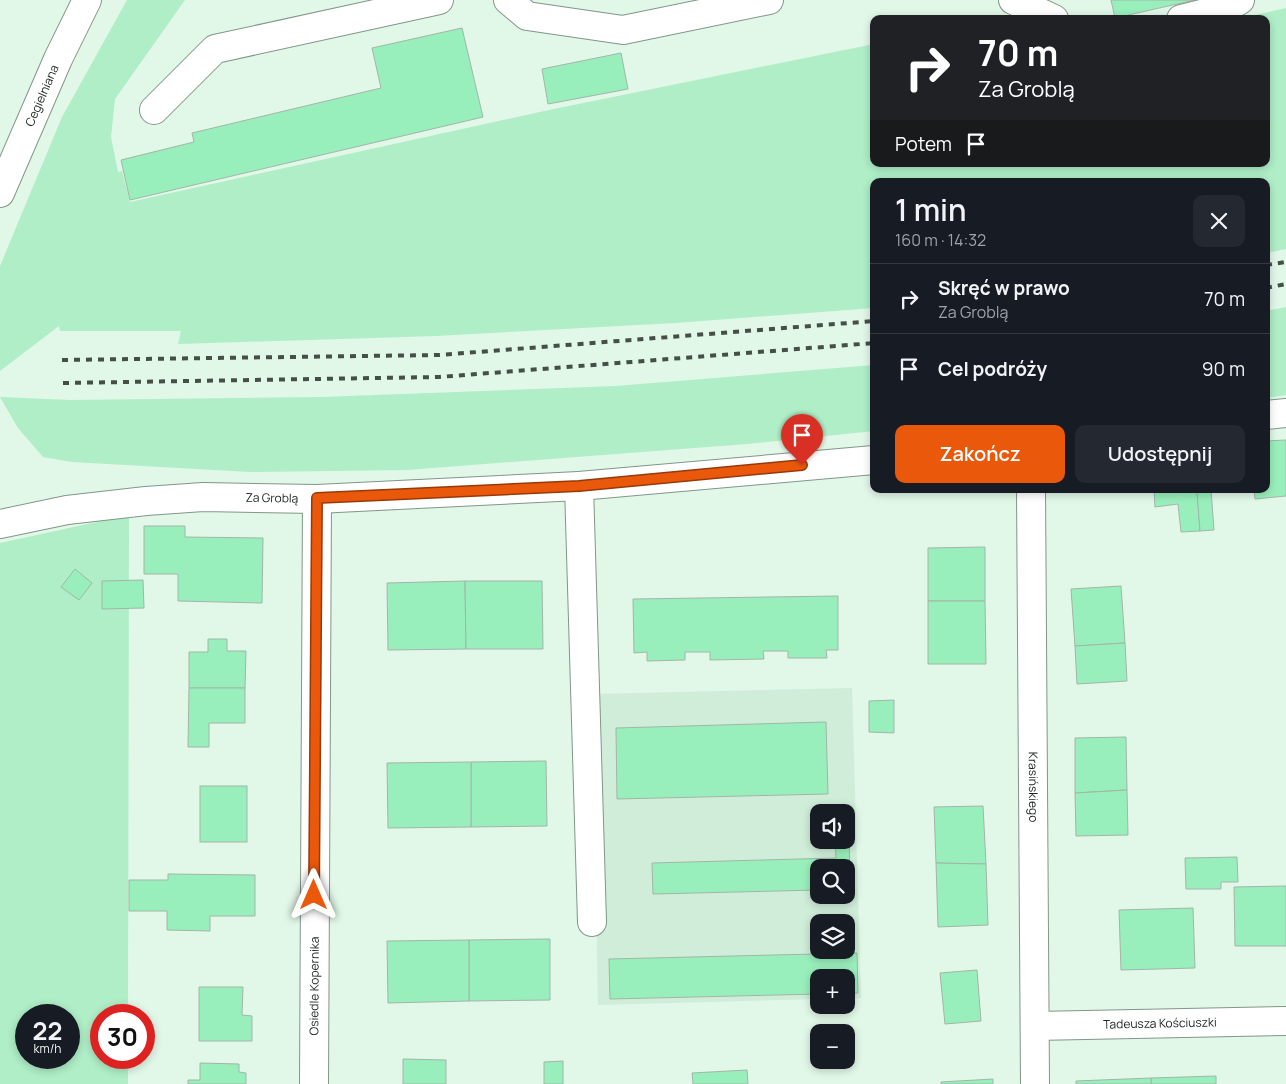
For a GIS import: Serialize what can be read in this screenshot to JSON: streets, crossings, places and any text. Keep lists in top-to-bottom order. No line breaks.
{"streets":{"street":["Cegielniana","Za Groblą","Krasińskiego","Osiedle Kopernika","Tadeusza Kościuszki"]},"crossings":[["Za Groblą","Osiedle Kopernika"],["Krasińskiego","Tadeusza Kościuszki"]],"page":{"turn":["70 m","Za Groblą"],"then":"Potem","heading":["1 min","160 m · 14:32"],"list":[{"name":"Skręć w prawo","note":"Za Groblą","value":"70 m"},{"name":"Cel podróży","value":"90 m"}],"buttons":["Zakończ","Udostępnij"],"map_buttons":["+","−"],"speed":"22 km/h","limit":"30"}}
